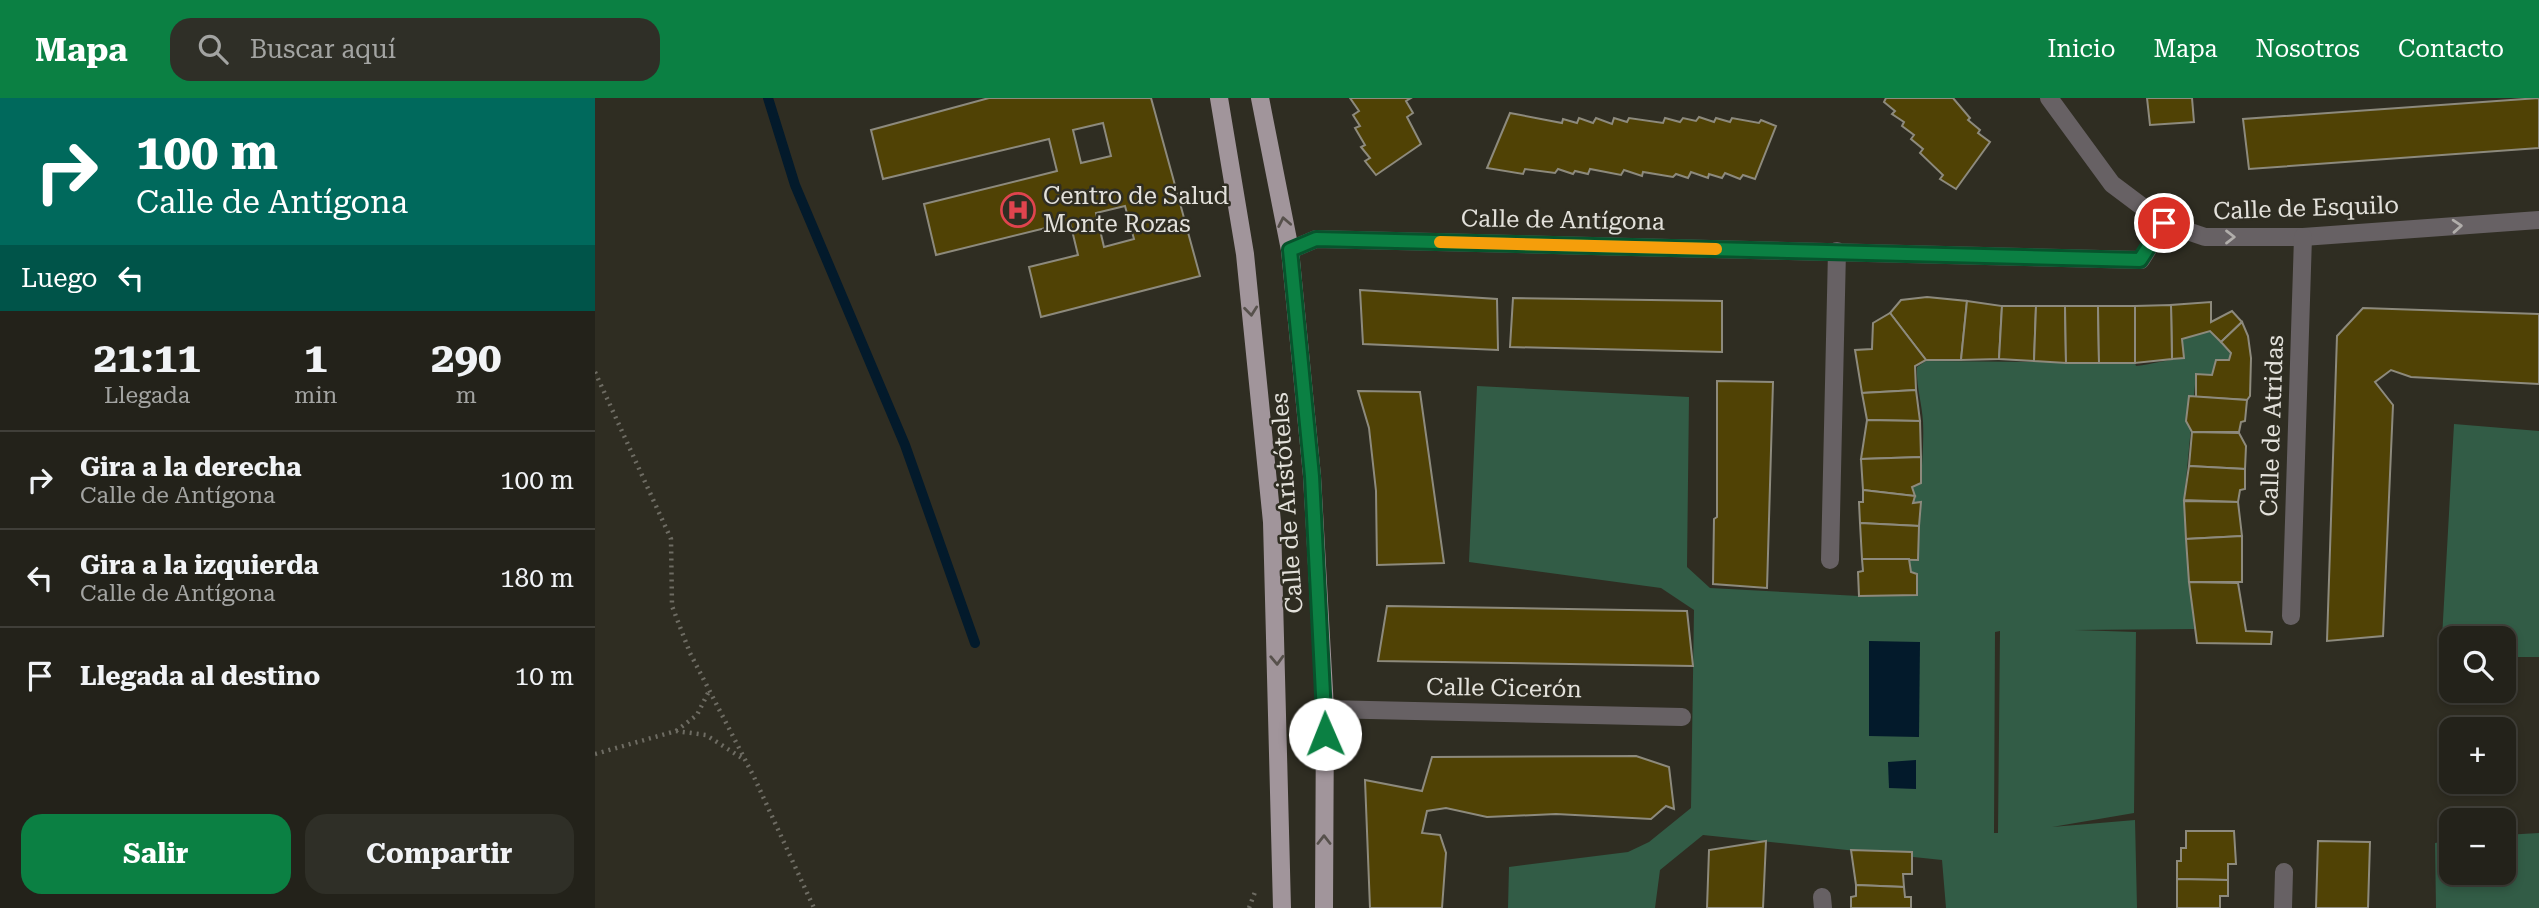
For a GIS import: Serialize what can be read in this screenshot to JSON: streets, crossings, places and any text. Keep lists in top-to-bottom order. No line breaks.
{"streets":{"main road":["Calle de Aristóteles"],"street":["Calle de Esquilo","Calle de Antígona","Calle de Atridas","Calle Cicerón"]},"crossings":[["Calle de Esquilo","Calle de Antígona"],["Calle de Esquilo","Calle de Atridas"],["Calle de Antígona","Calle de Aristóteles"],["Calle de Aristóteles","Calle Cicerón"]],"one_way":["Calle de Esquilo"],"places":{"hospital":["Centro de Salud Monte Rozas"]},"page":{"header":"Mapa","search":"Buscar aquí","nav":["Inicio","Mapa","Nosotros","Contacto"],"turn":["100 m","Calle de Antígona"],"then":"Luego","eta":["21:11","Llegada","1","min","290","m"],"list":[{"name":"Gira a la derecha","note":"Calle de Antígona","value":"100 m"},{"name":"Gira a la izquierda","note":"Calle de Antígona","value":"180 m"},{"name":"Llegada al destino","value":"10 m"}],"map_buttons":["+","−"],"buttons":["Salir","Compartir"]}}
